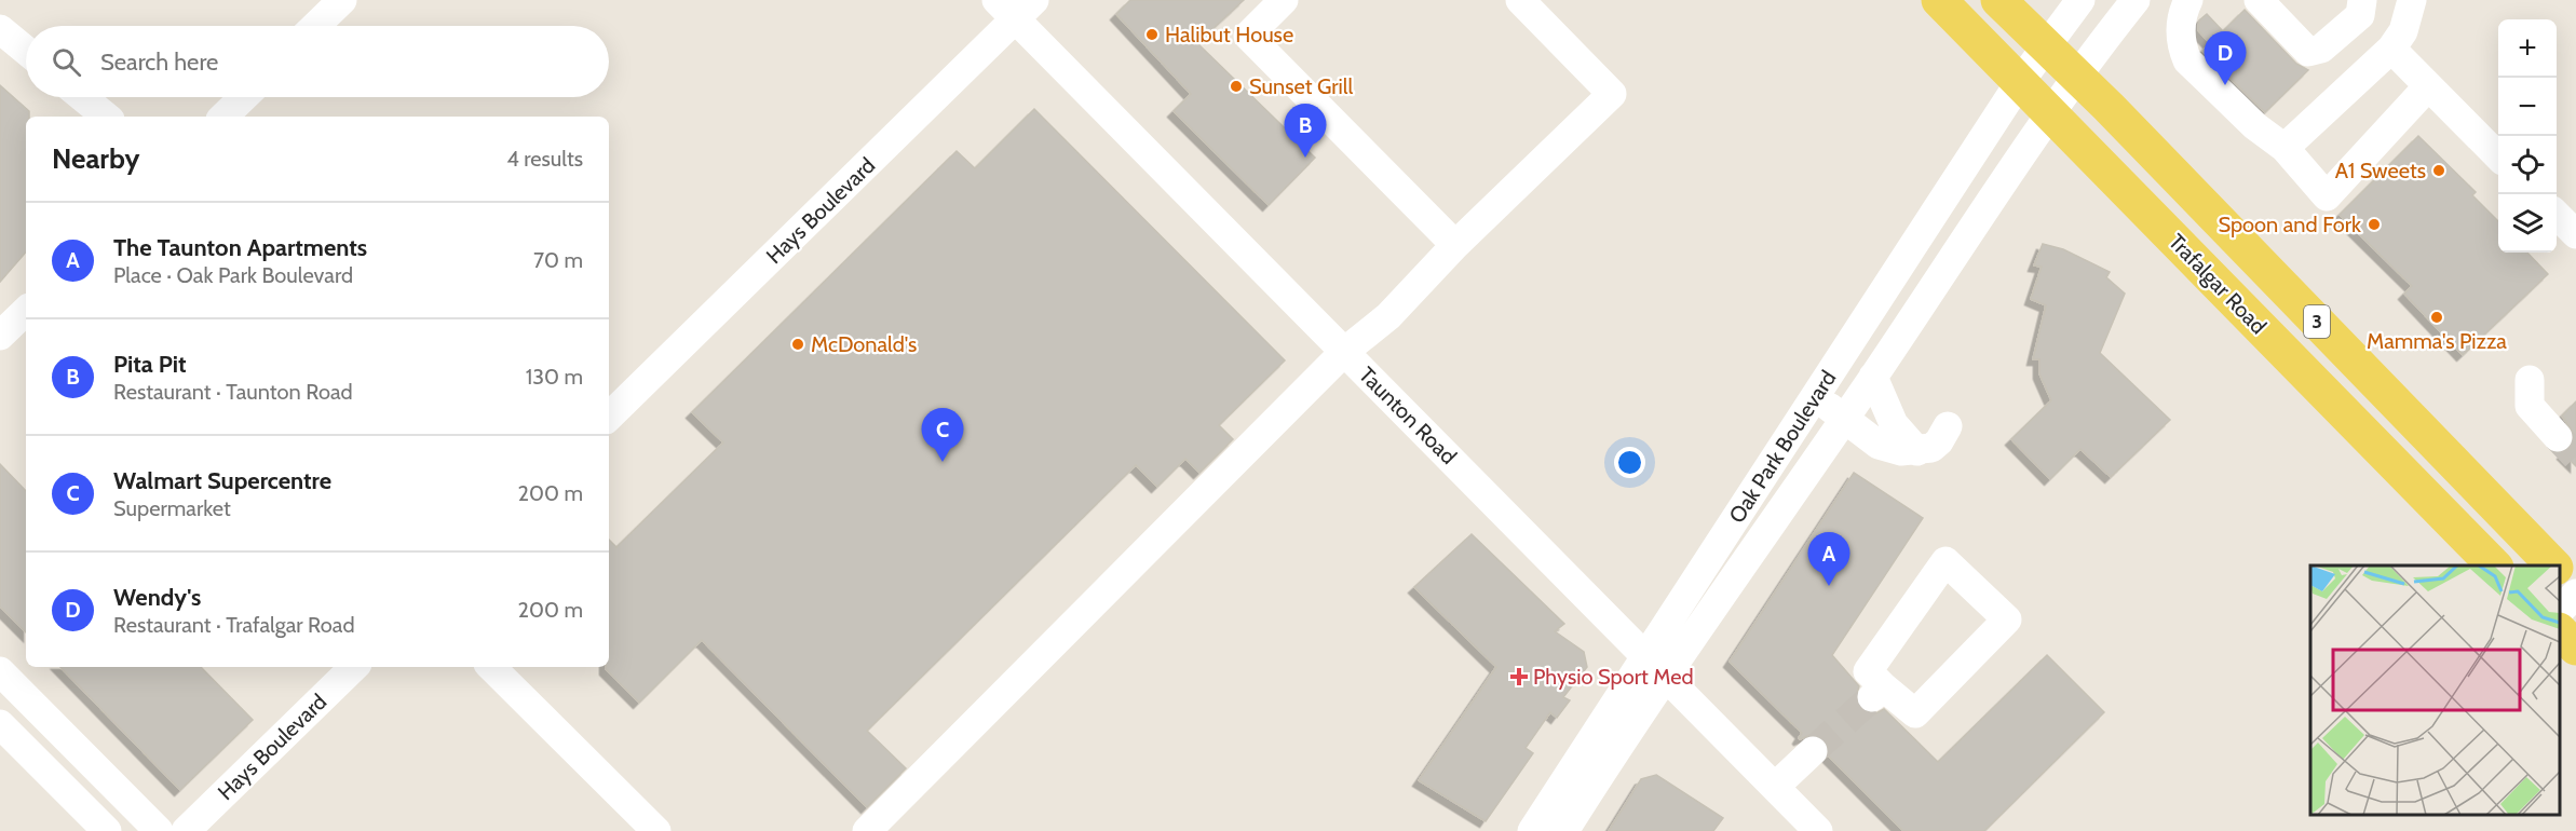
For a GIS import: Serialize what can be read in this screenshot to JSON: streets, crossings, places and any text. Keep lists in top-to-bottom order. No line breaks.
{"streets":{"main road":["Trafalgar Road","3"],"street":["Hays Boulevard","Taunton Road","Oak Park Boulevard"]},"crossings":[["Hays Boulevard","Taunton Road"],["Trafalgar Road","Oak Park Boulevard"],["Taunton Road","Oak Park Boulevard"]],"places":{"other":["Halibut House","Sunset Grill","A1 Sweets","Spoon and Fork","Mamma's Pizza","McDonald's"],"health":["Physio Sport Med"]},"page":{"map_buttons":["+","−"],"search":"Search here","pins":["D","B","C","A"],"heading":["Nearby","4 results"],"list":[{"mark":"A","name":"The Taunton Apartments","note":"Place · Oak Park Boulevard","value":"70 m"},{"mark":"B","name":"Pita Pit","note":"Restaurant · Taunton Road","value":"130 m"},{"mark":"C","name":"Walmart Supercentre","note":"Supermarket","value":"200 m"},{"mark":"D","name":"Wendy's","note":"Restaurant · Trafalgar Road","value":"200 m"}]}}
